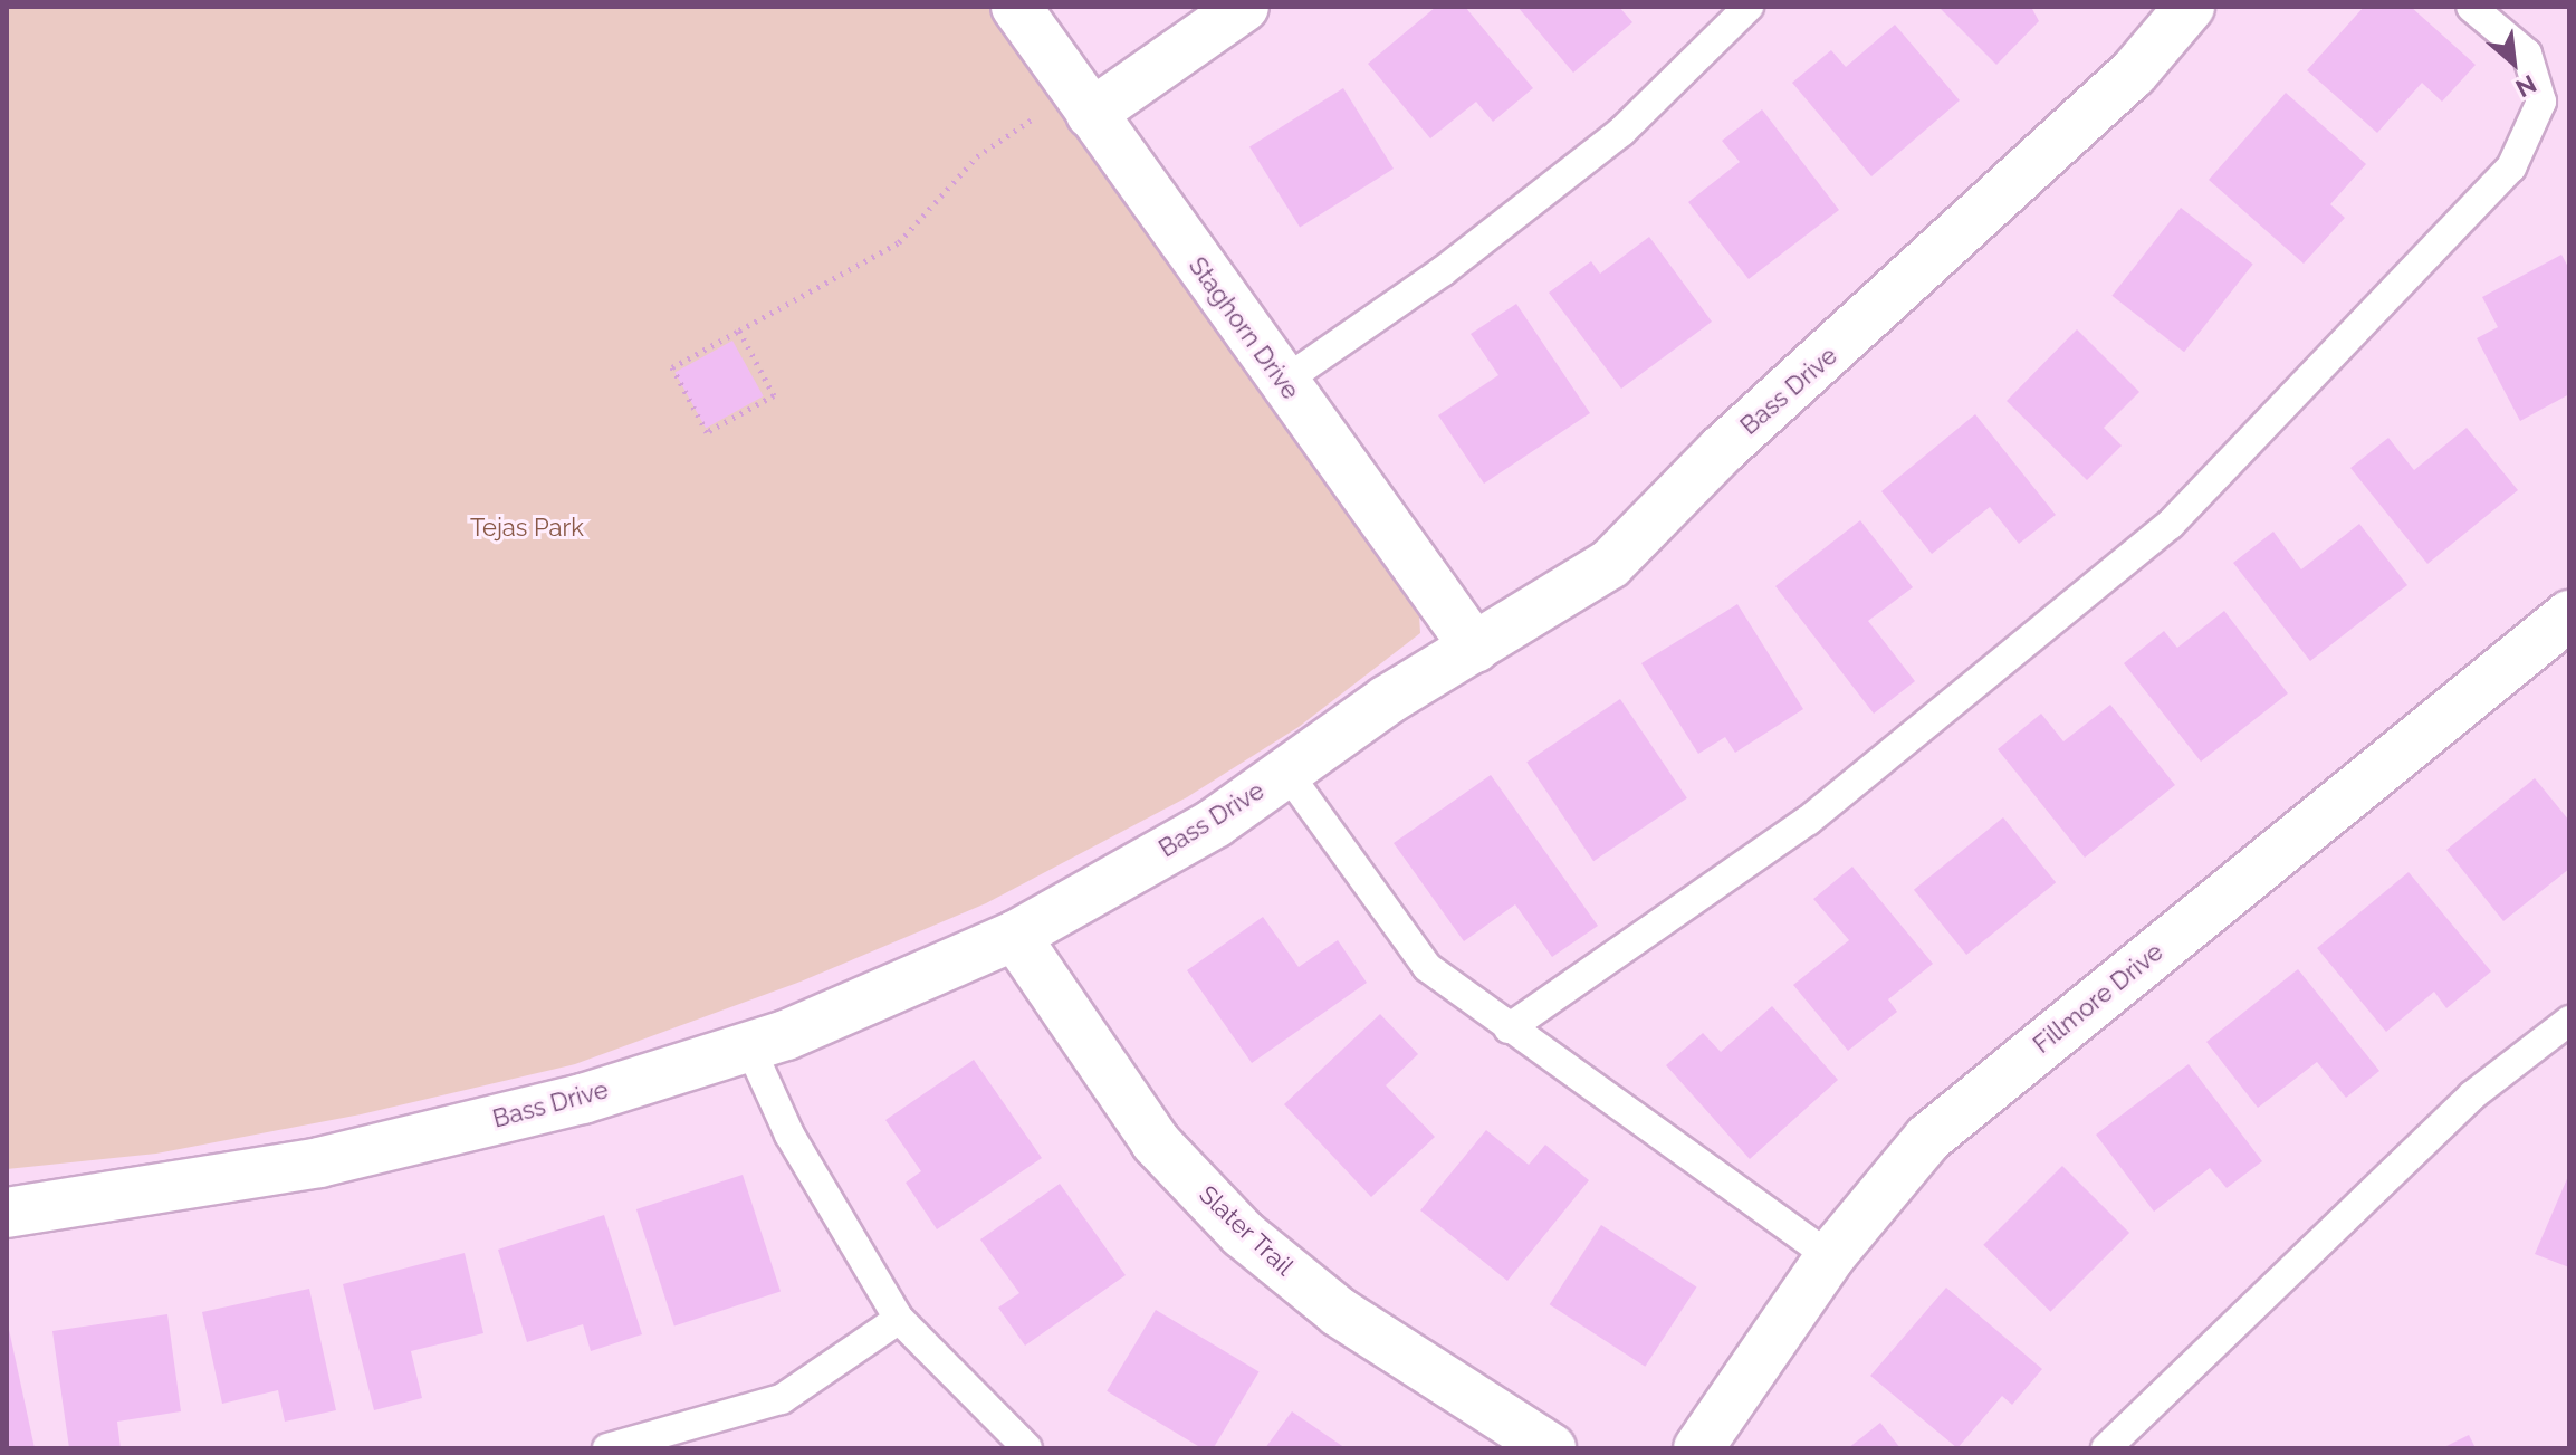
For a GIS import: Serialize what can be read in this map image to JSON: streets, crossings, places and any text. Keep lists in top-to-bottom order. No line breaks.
{"streets":{"street":["Staghorn Drive","Bass Drive","Fillmore Drive","Slater Trail"]},"crossings":[["Staghorn Drive","Bass Drive"],["Bass Drive","Slater Trail"]],"parks":["Tejas Park"],"north":"bottom right"}
